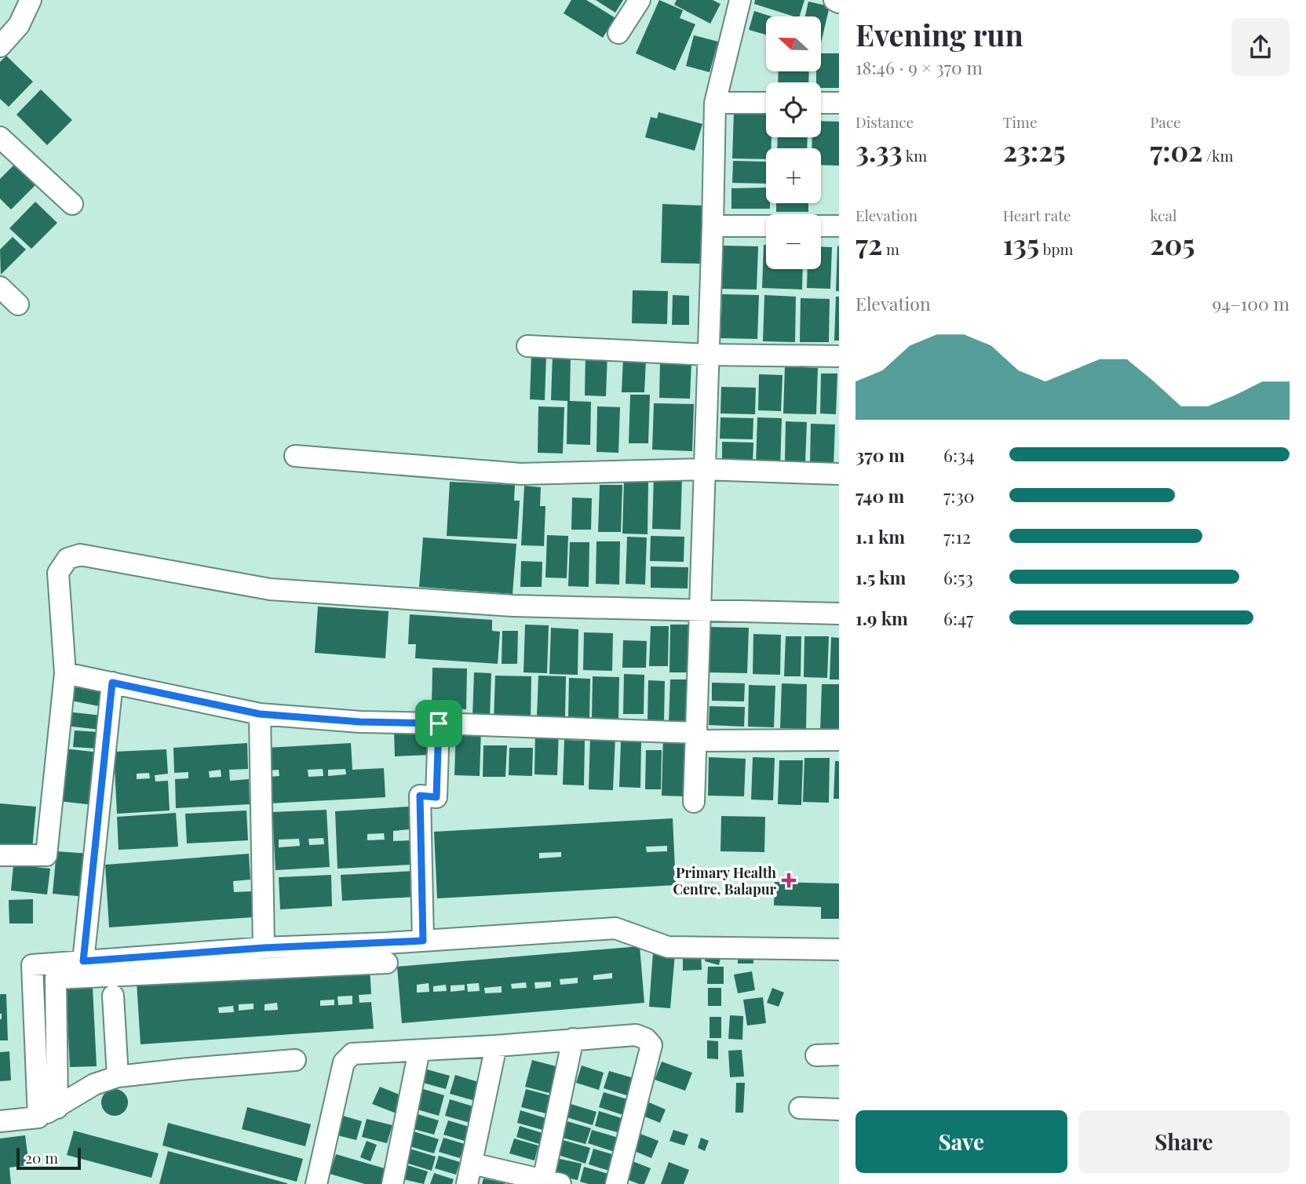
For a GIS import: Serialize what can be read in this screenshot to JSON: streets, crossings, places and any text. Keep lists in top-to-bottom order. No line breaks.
{"places":{"health":["Primary Health Centre, Balapur"]},"scale_bar":"20 m","north":"left","page":{"heading":["Evening run","18:46 · 9 × 370 m"],"map_buttons":["+","−"],"stats":[["Distance","3.33 km"],["Time","23:25"],["Pace","7:02 /km"],["Elevation","72 m"],["Heart rate","135 bpm"],["kcal","205"]],"chart":["Elevation","94–100 m"],"list":[{"name":"370 m","note":"6:34"},{"name":"740 m","note":"7:30"},{"name":"1.1 km","note":"7:12"},{"name":"1.5 km","note":"6:53"},{"name":"1.9 km","note":"6:47"}],"buttons":["Save","Share"],"scale":"20 m"}}
